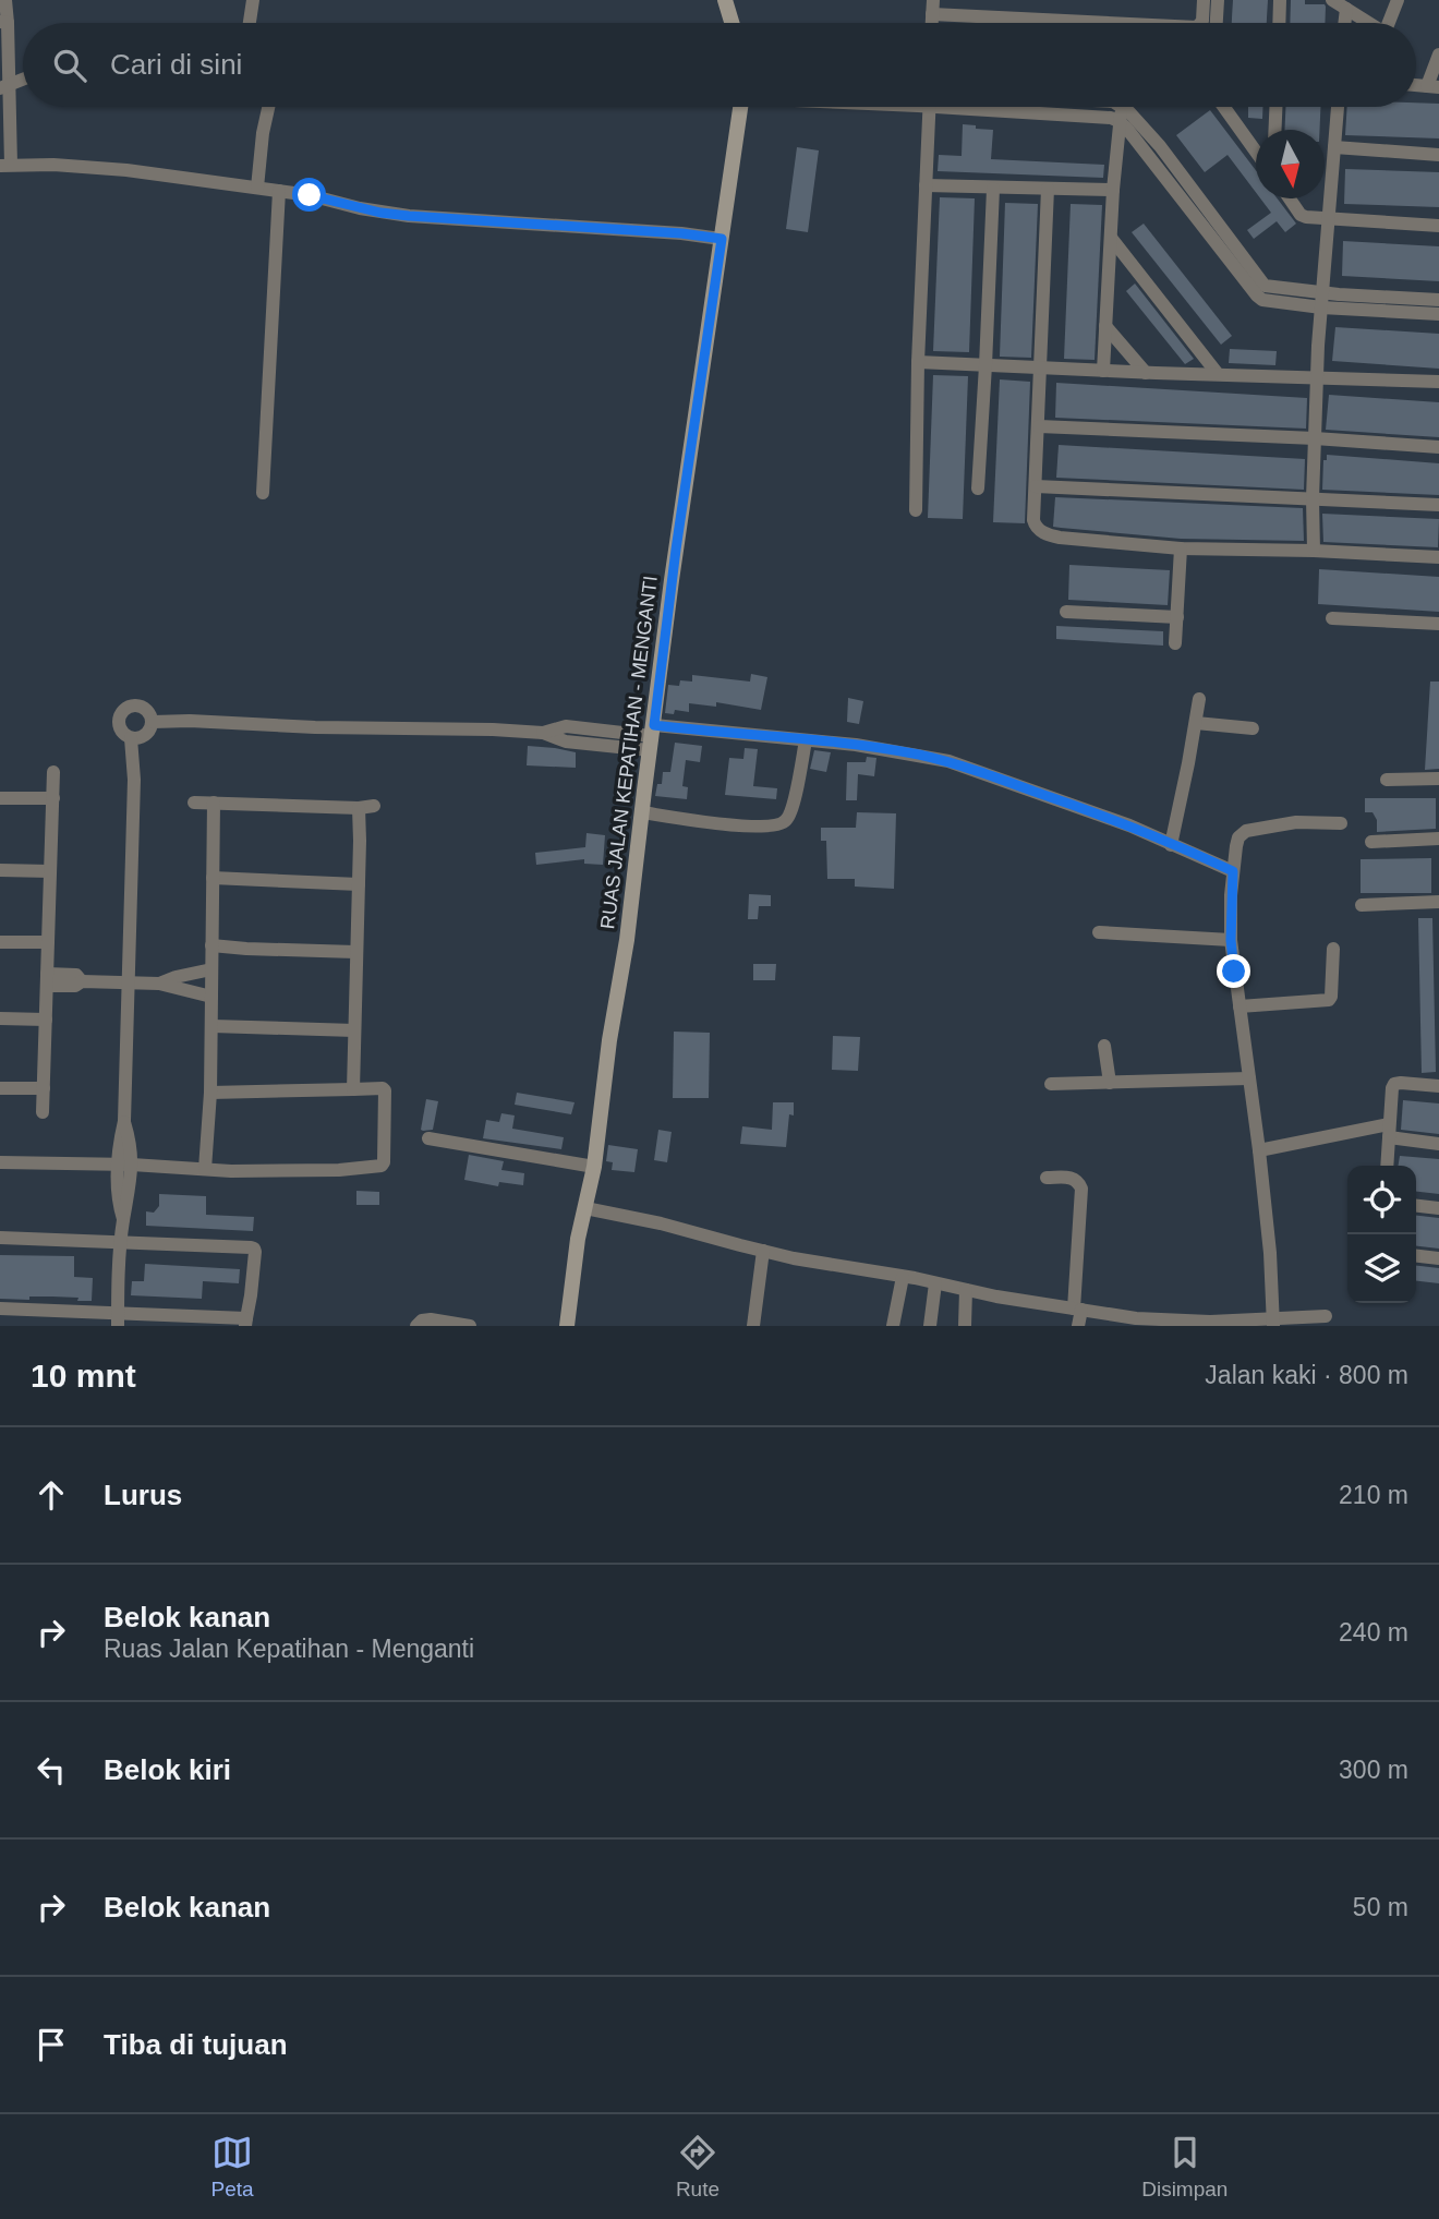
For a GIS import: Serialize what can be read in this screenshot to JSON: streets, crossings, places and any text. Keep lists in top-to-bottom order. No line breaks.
{"streets":{"main road":["RUAS JALAN KEPATIHAN - MENGANTI"]},"north":"bottom","page":{"search":"Cari di sini","heading":["10 mnt","Jalan kaki · 800 m"],"list":[["Lurus","210 m"],["Belok kanan","Ruas Jalan Kepatihan - Menganti","240 m"],["Belok kiri","300 m"],["Belok kanan","50 m"],"Tiba di tujuan"],"nav":["Peta","Rute","Disimpan"]}}
